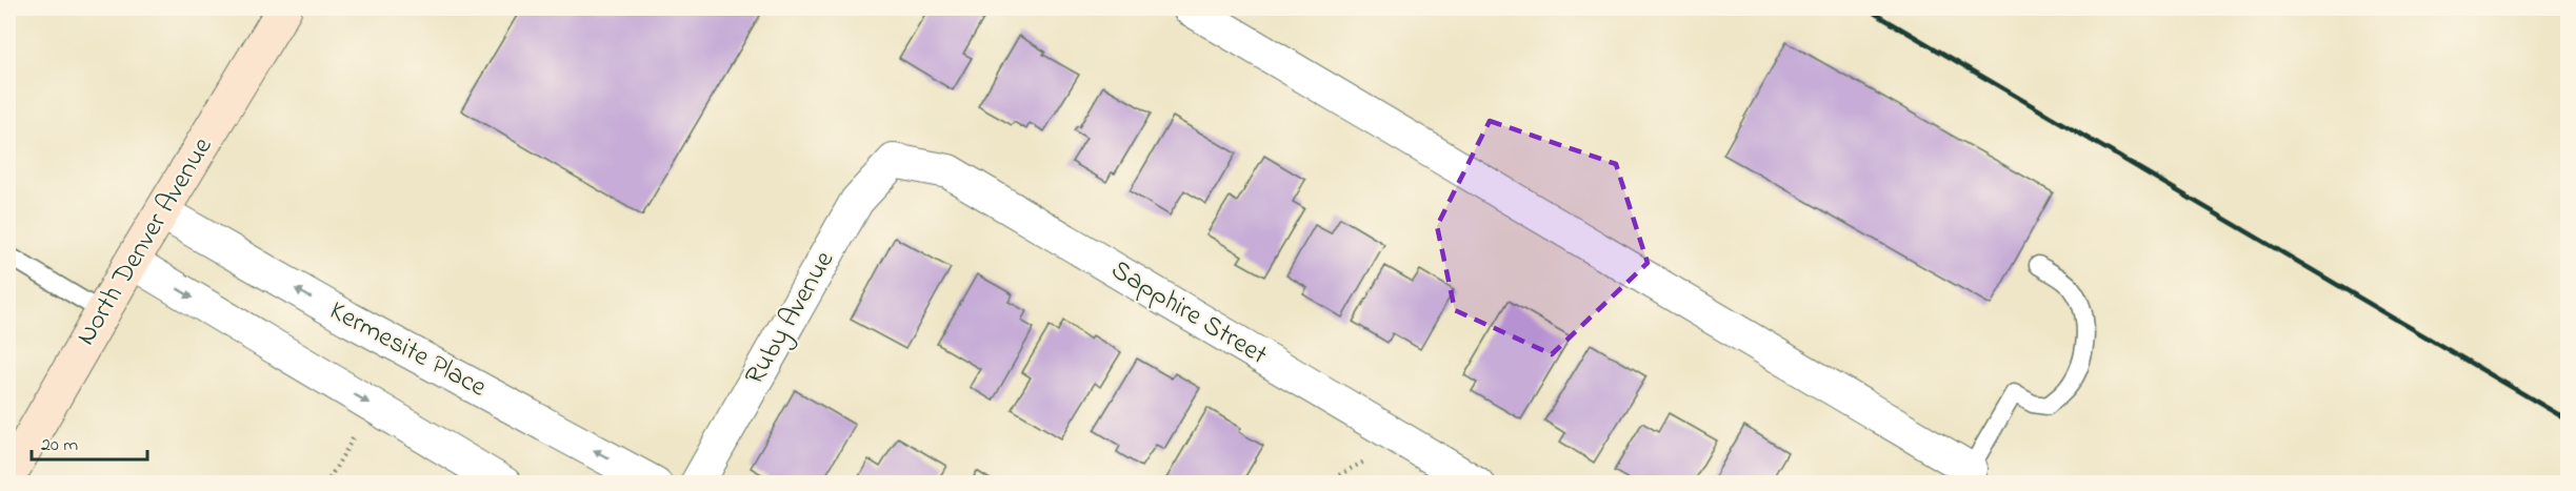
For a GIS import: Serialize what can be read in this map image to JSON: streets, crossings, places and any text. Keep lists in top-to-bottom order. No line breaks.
{"streets":{"main road":["North Denver Avenue"],"street":["Sapphire Street","Ruby Avenue","Kermesite Place"]},"crossings":[["North Denver Avenue","Kermesite Place"],["Sapphire Street","Ruby Avenue"]],"scale_bar":"20 m"}
